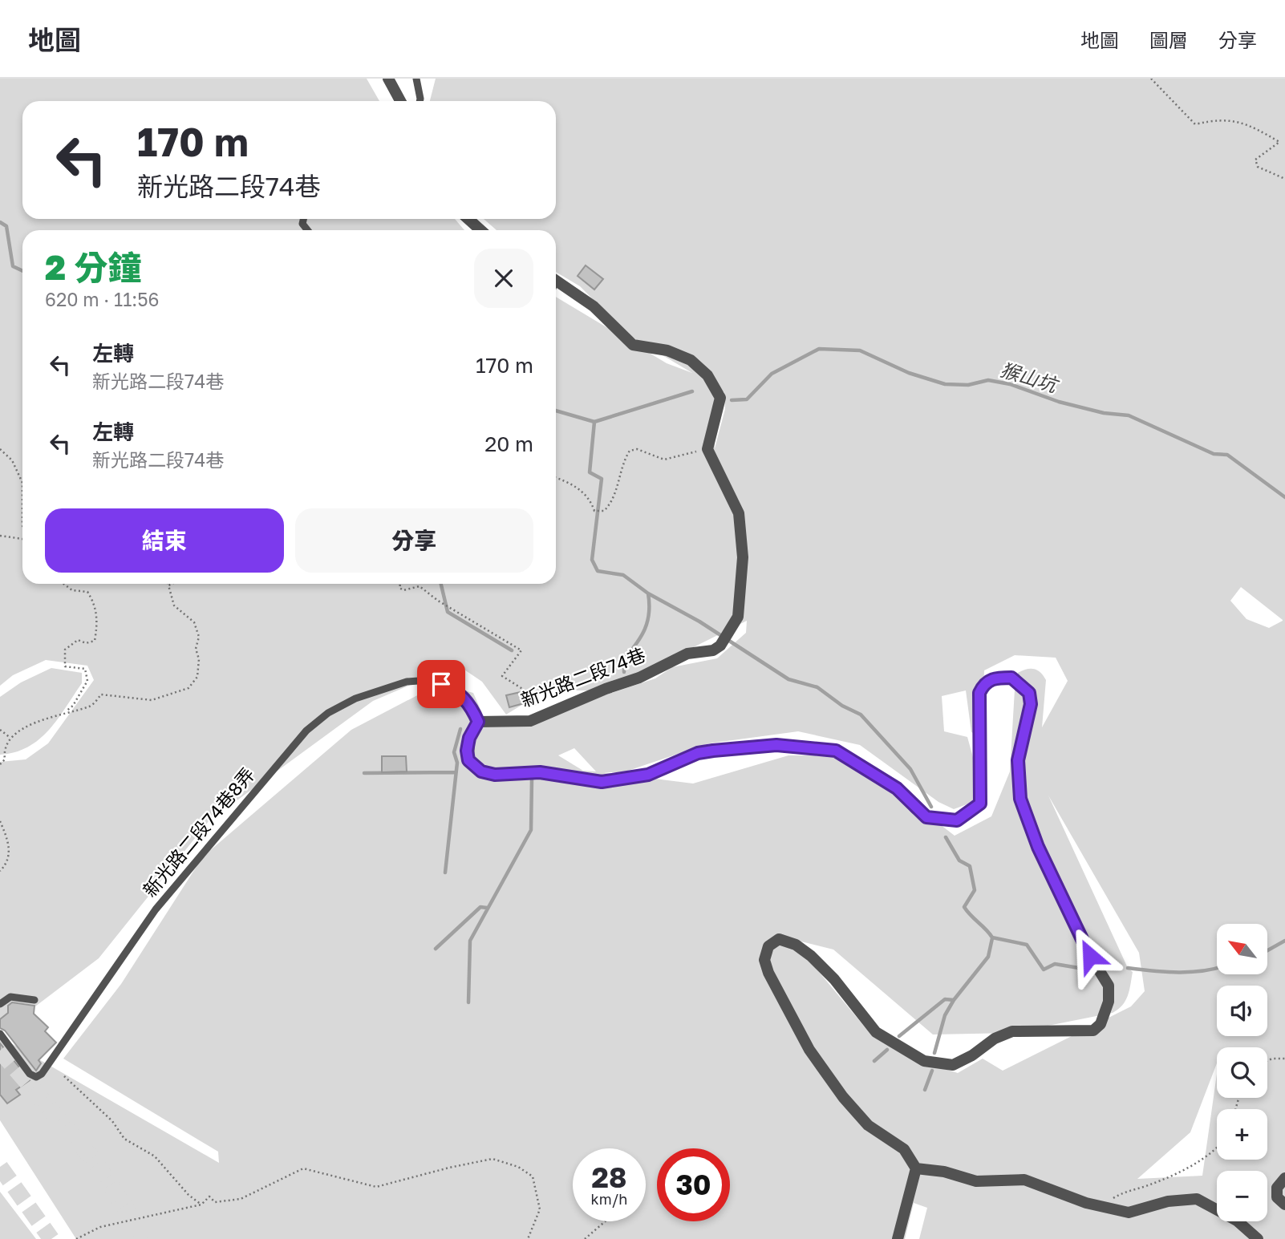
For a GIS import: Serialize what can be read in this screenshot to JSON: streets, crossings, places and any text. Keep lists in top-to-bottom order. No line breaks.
{"streets":{"street":["新光路二段74巷"],"lane":["新光路二段74巷8弄"]},"crossings":[["新光路二段74巷","新光路二段74巷8弄"]],"water":["猴山坑"],"north":"top left","page":{"header":"地圖","nav":["地圖","圖層","分享"],"turn":["170 m","新光路二段74巷"],"heading":["2 分鐘","620 m · 11:56"],"list":[{"name":"左轉","note":"新光路二段74巷","value":"170 m"},{"name":"左轉","note":"新光路二段74巷","value":"20 m"}],"buttons":["結束","分享"],"map_buttons":["+","−"],"speed":"28 km/h","limit":"30"}}
